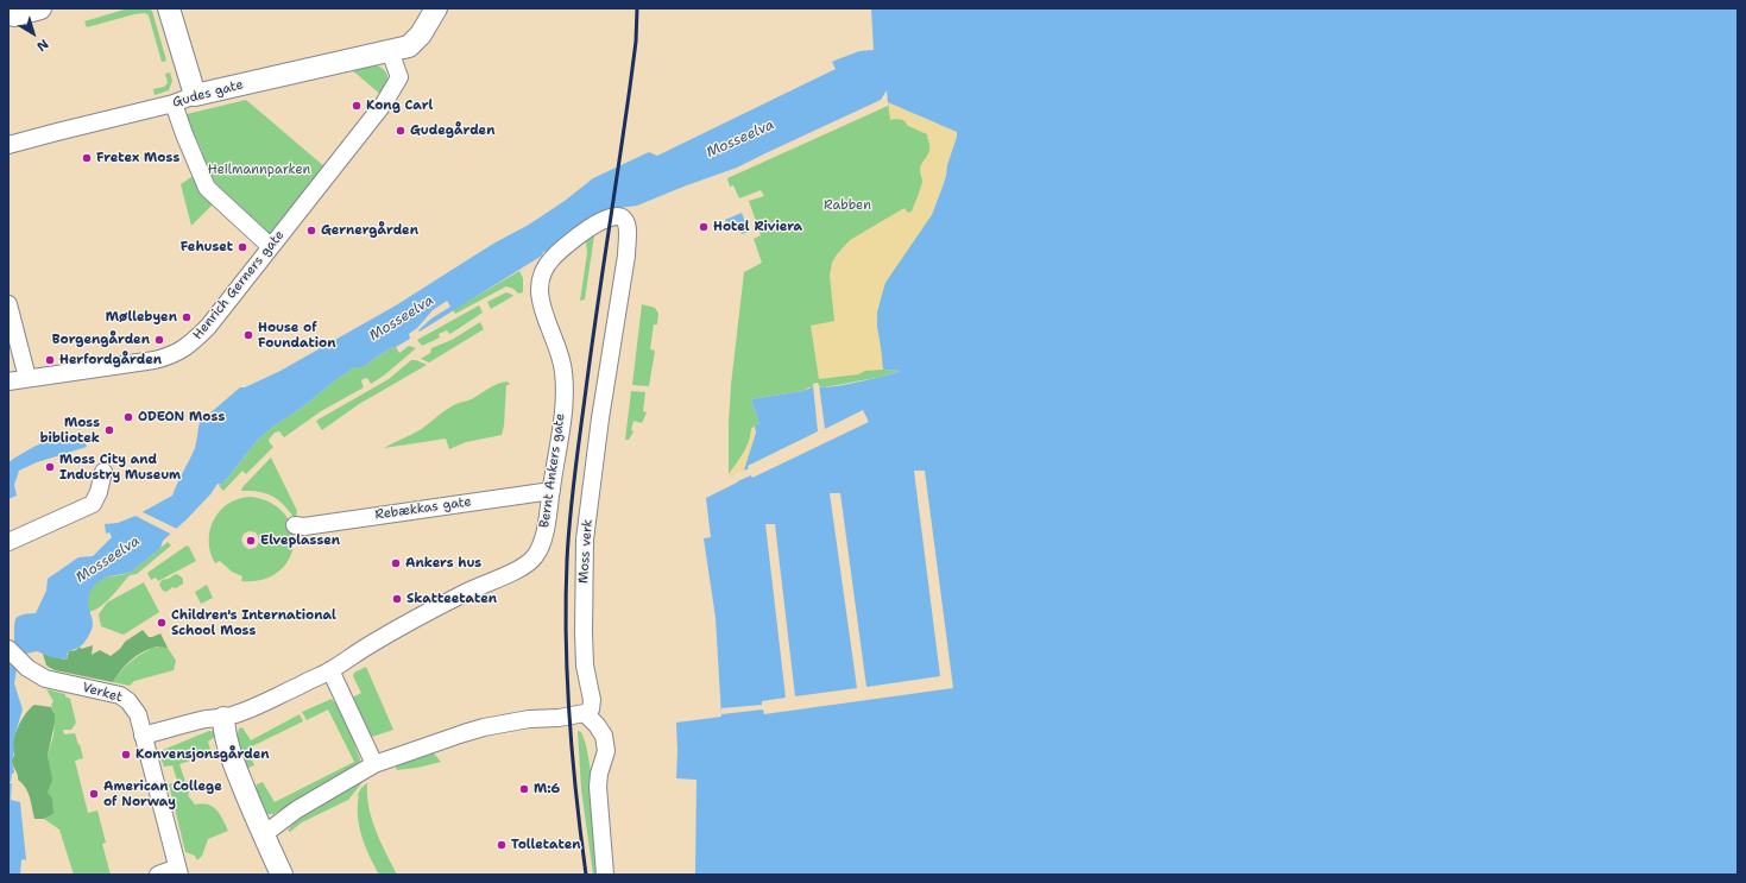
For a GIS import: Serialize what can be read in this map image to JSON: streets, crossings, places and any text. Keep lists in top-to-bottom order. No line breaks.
{"streets":{"street":["Gudes gate","Henrich Gerners gate","Bernt Ankers gate","Rebækkas gate","Moss verk","Verket"]},"crossings":[["Gudes gate","Henrich Gerners gate"],["Bernt Ankers gate","Rebækkas gate"],["Bernt Ankers gate","Moss verk"],["Bernt Ankers gate","Verket"]],"water":["Mosseelva"],"parks":["Heilmannparken","Rabben"],"places":["Kong Carl","Gudegården","Fretex Moss","Hotel Riviera","Gernergården","Fehuset","Møllebyen","House of Foundation","Borgengården","Herfordgården","ODEON Moss","Moss bibliotek","Moss City and Industry Museum","Elveplassen","Ankers hus","Skatteetaten","Children's International School Moss","Konvensjonsgården","M:6","American College of Norway","Tolletaten"],"north":"bottom right"}
